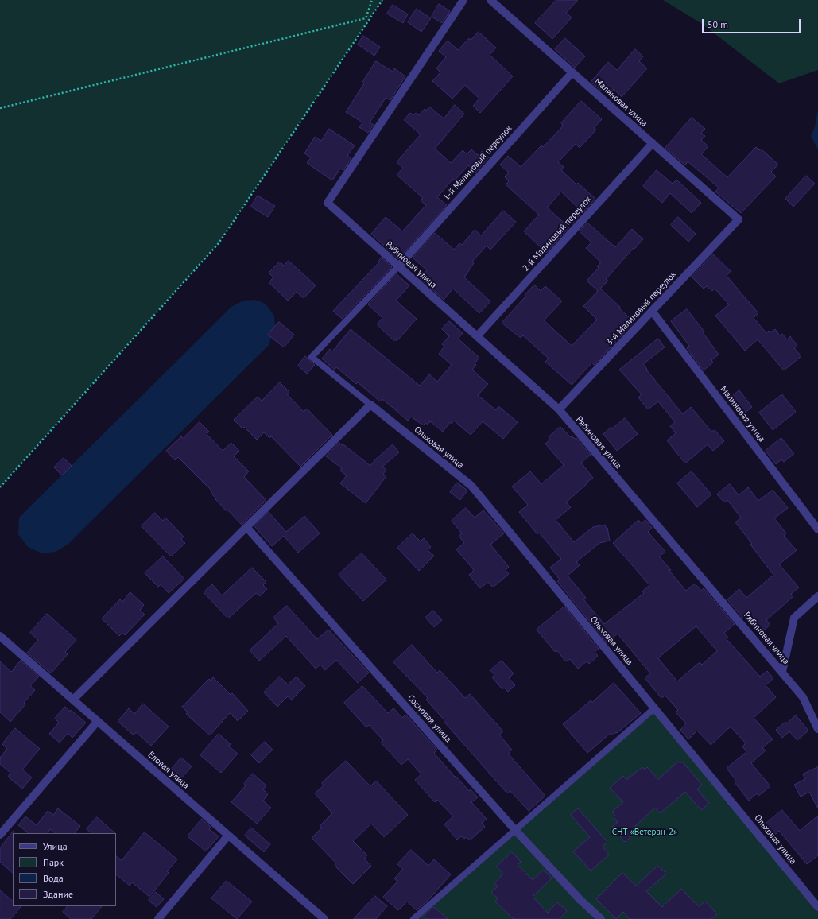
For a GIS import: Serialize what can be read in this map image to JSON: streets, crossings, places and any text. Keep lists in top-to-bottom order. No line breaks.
{"streets":{"street":["Малиновая улица","1-й Малиновый переулок","2-й Малиновый переулок","Рябиновая улица","3-й Малиновый переулок","Ольховая улица","Сосновая улица","Еловая улица"]},"crossings":[["Малиновая улица","1-й Малиновый переулок"],["Малиновая улица","2-й Малиновый переулок"],["Малиновая улица","3-й Малиновый переулок"],["1-й Малиновый переулок","Рябиновая улица"],["2-й Малиновый переулок","Рябиновая улица"],["Рябиновая улица","3-й Малиновый переулок"]],"parks":["СНТ «Ветеран-2»"],"legend":["Улица","Парк","Вода","Здание"],"scale_bar":"50 m"}
